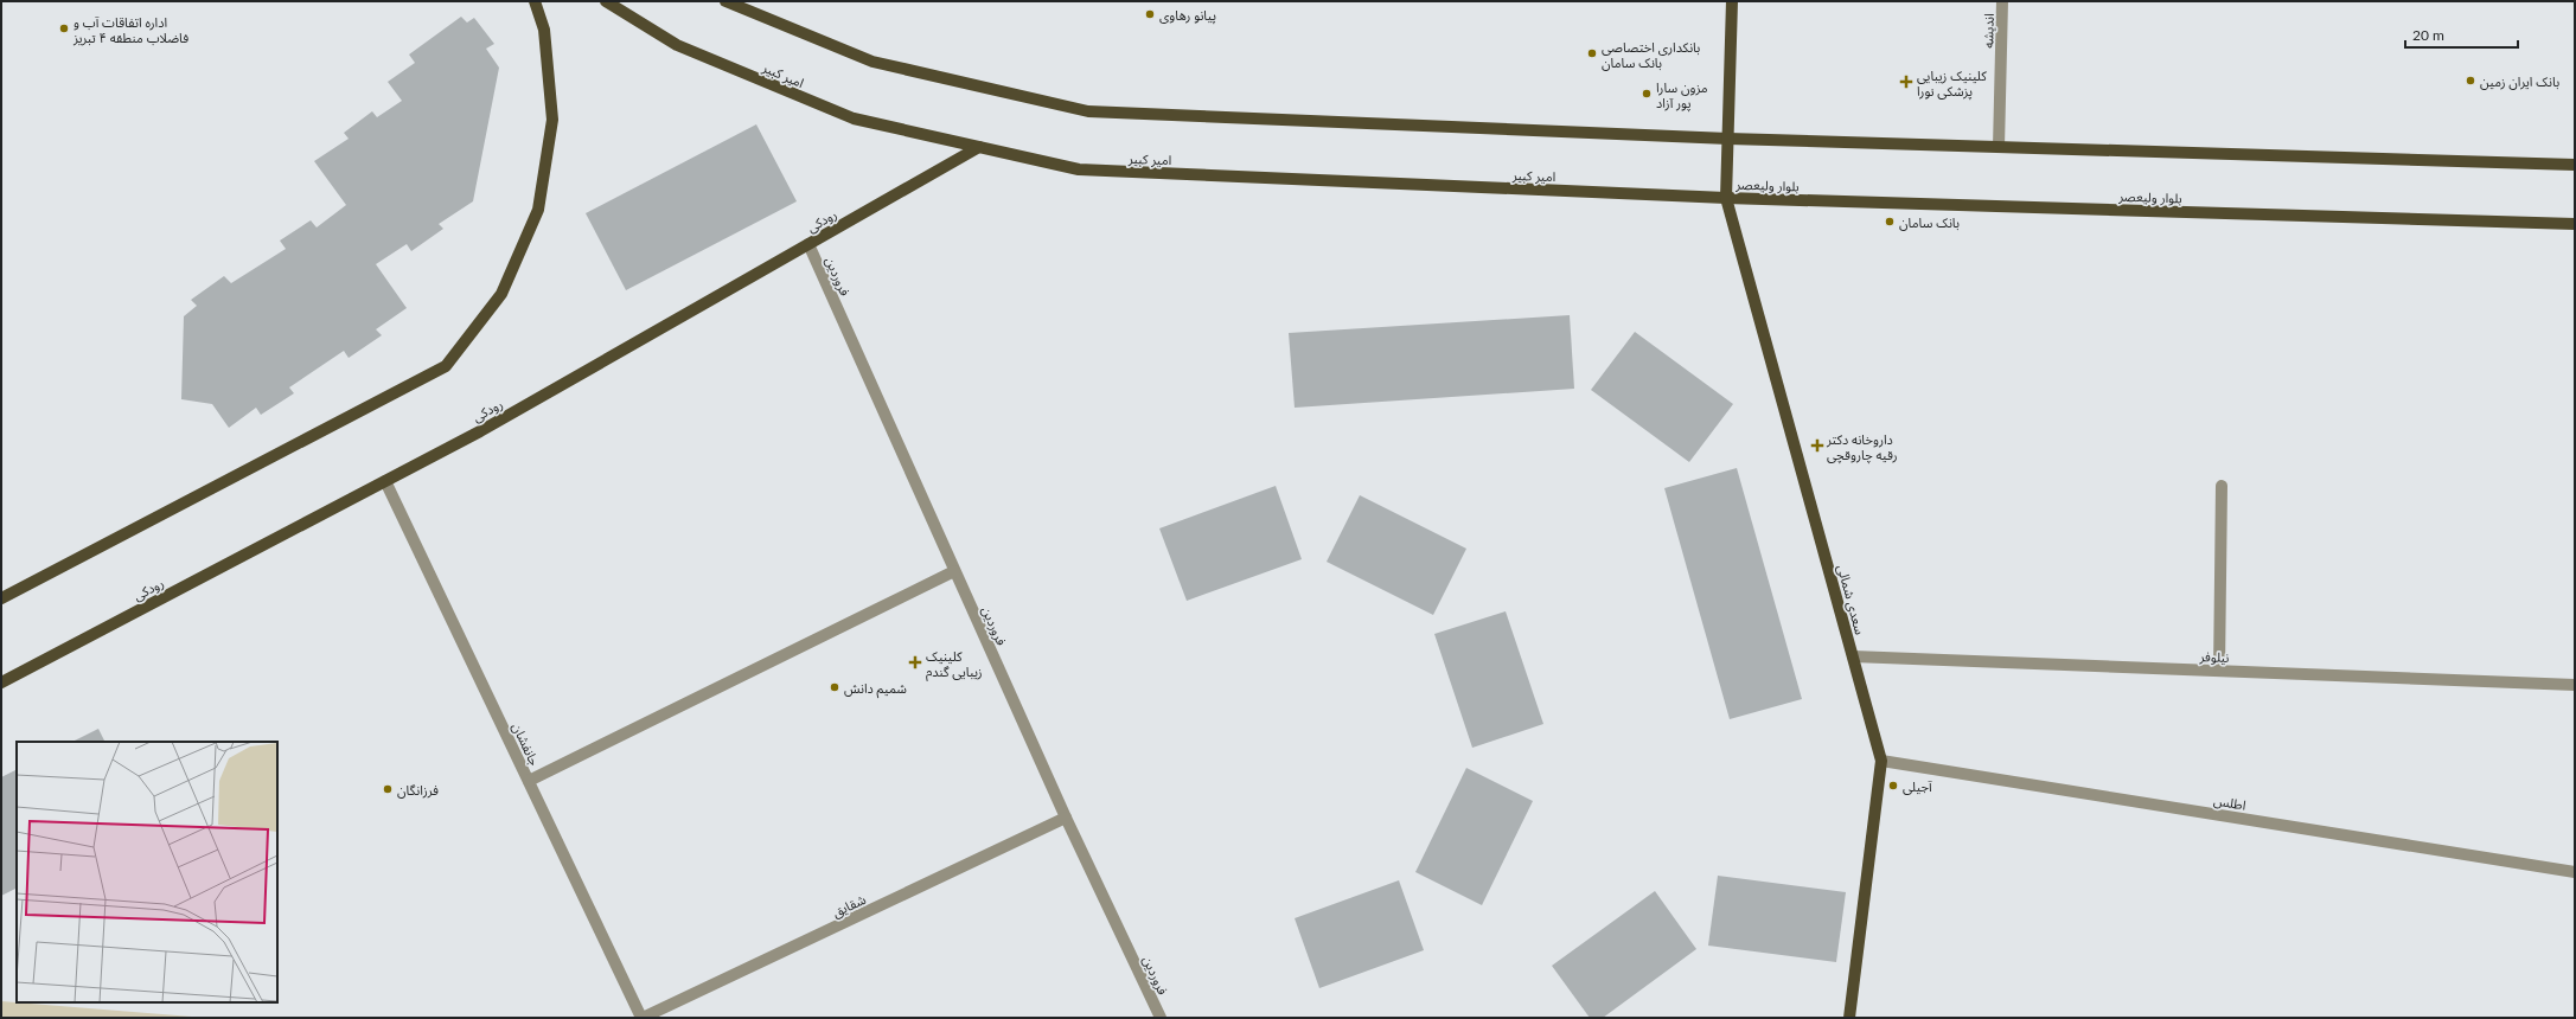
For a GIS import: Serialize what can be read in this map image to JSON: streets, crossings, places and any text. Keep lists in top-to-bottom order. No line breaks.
{"streets":{"main road":["امیر کبیر","بلوار ولیعصر","رودکى","سعدى شمالى"],"street":["اندیشه","فروردین","نیلوفر","جانفشان","اطلس","شقایق"]},"crossings":[["امیر کبیر","بلوار ولیعصر"],["امیر کبیر","رودکى"],["امیر کبیر","سعدى شمالى"],["بلوار ولیعصر","سعدى شمالى"],["رودکى","فروردین"],["رودکى","جانفشان"],["فروردین","شقایق"],["سعدى شمالى","نیلوفر"],["سعدى شمالى","اطلس"],["جانفشان","شقایق"]],"places":{"other":["پیانو رهاوی","اداره اتفاقات آب و فاضلاب منطقه ۴ تبریز","بانکداری اختصاصی بانک سامان","بانک ایران زمین","مزون سارا پور آزاد","بانک سامان","شمیم دانش","آجیلی","فرزانگان"],"health":["کلینیک زیبایی پزشکی نورا","داروخانه دکتر رقیه چاروقچی","کلینیک زیبایی گندم"]},"scale_bar":"20 m"}
